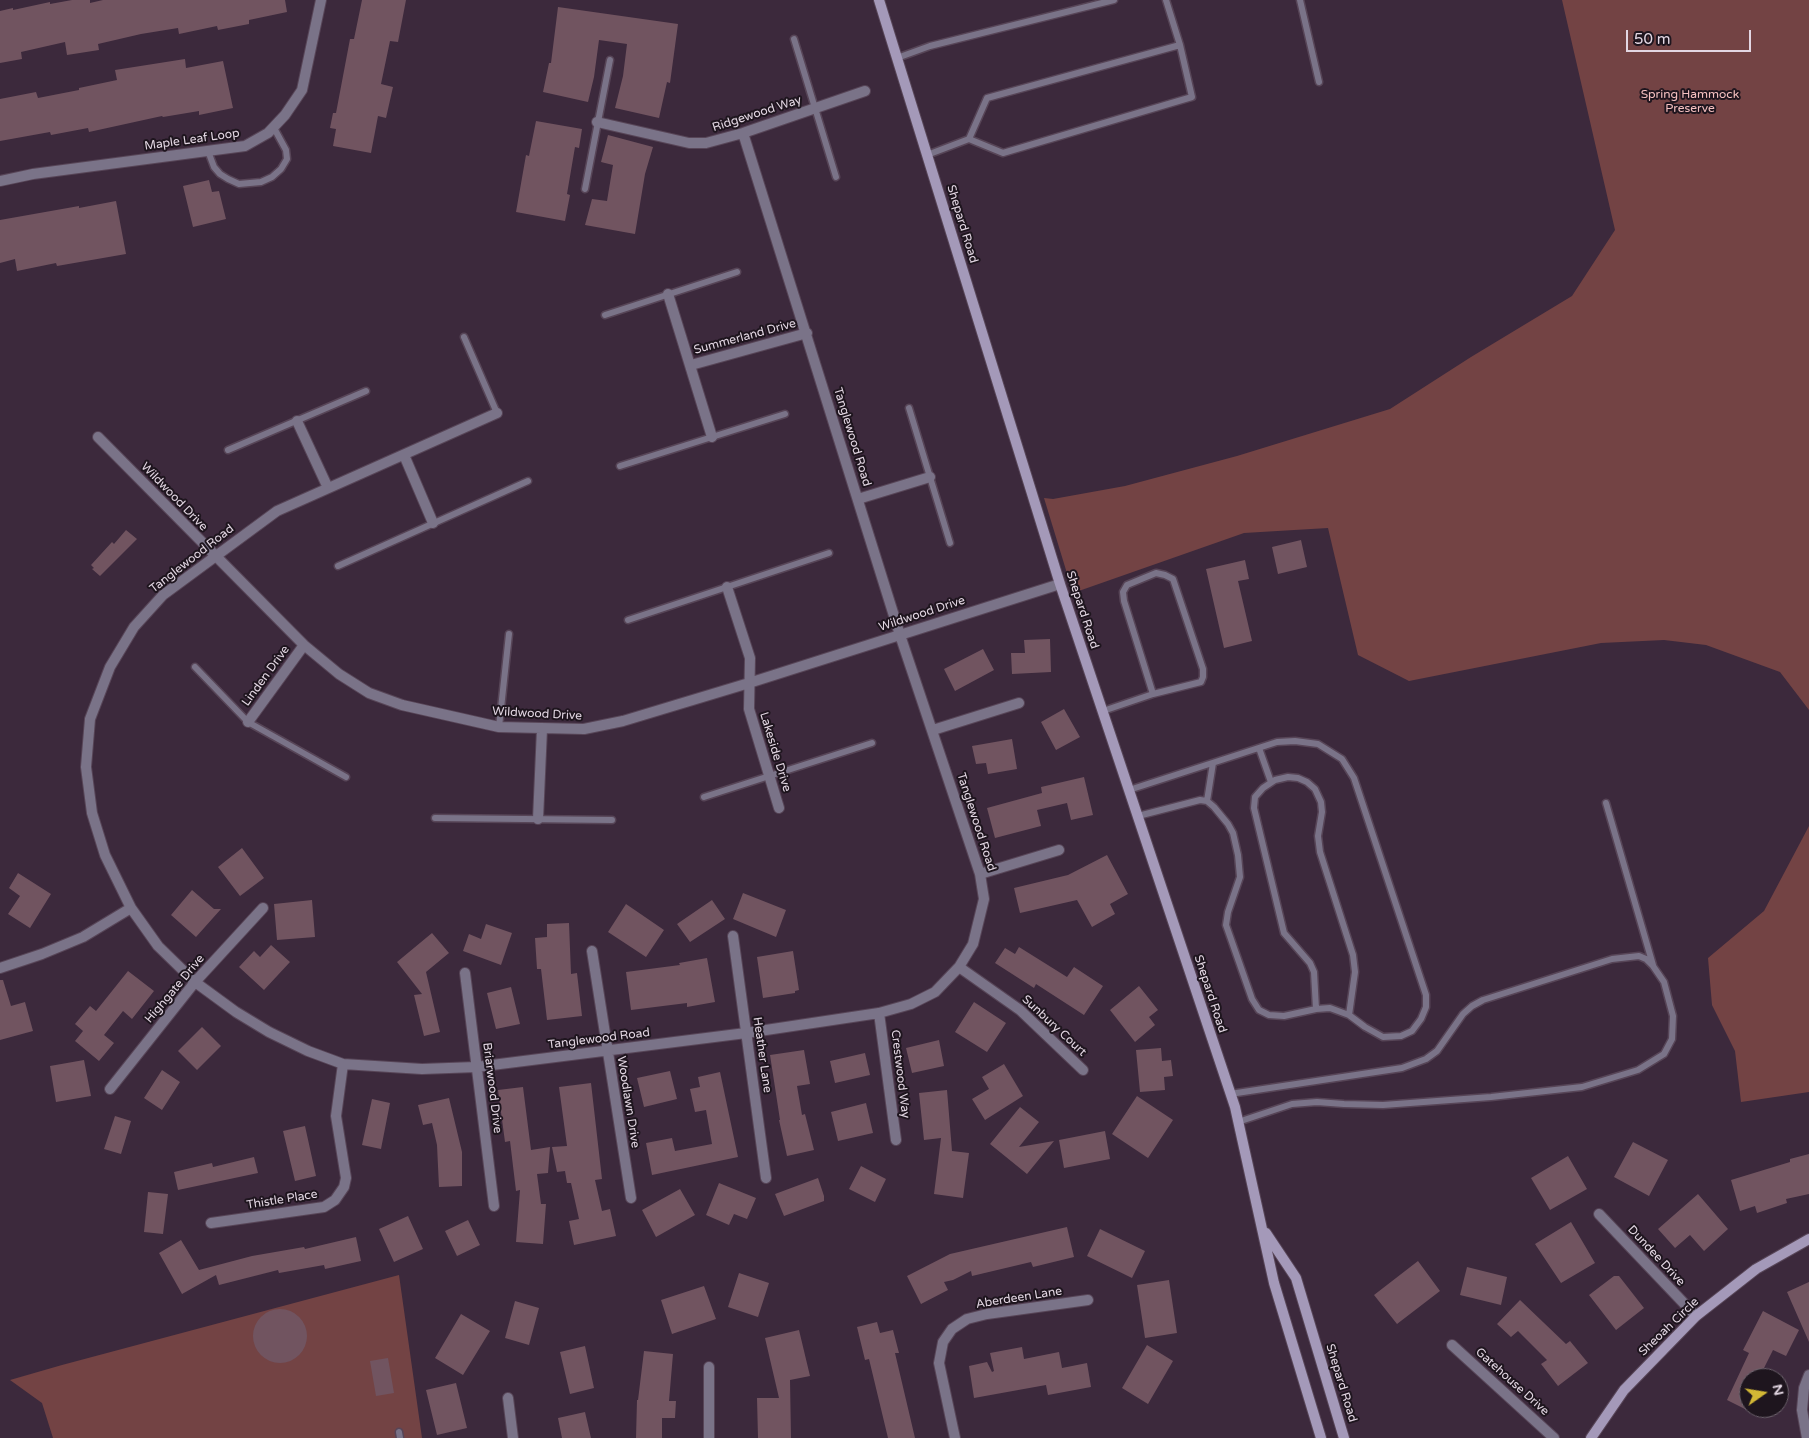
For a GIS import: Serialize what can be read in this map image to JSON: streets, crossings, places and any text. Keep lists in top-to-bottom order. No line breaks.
{"streets":{"street":["Ridgewood Way","Maple Leaf Loop","Shepard Road","Summerland Drive","Tanglewood Road","Wildwood Drive","Linden Drive","Lakeside Drive","Highgate Drive","Sunbury Court","Heather Lane","Crestwood Way","Briarwood Drive","Woodlawn Drive","Thistle Place","Dundee Drive","Aberdeen Lane","Sheoah Circle","Gatehouse Drive"]},"crossings":[["Ridgewood Way","Tanglewood Road"],["Shepard Road","Wildwood Drive"],["Summerland Drive","Tanglewood Road"],["Tanglewood Road","Wildwood Drive"],["Tanglewood Road","Highgate Drive"],["Tanglewood Road","Sunbury Court"],["Tanglewood Road","Heather Lane"],["Tanglewood Road","Crestwood Way"],["Tanglewood Road","Briarwood Drive"],["Tanglewood Road","Woodlawn Drive"],["Tanglewood Road","Thistle Place"],["Wildwood Drive","Linden Drive"],["Wildwood Drive","Lakeside Drive"],["Dundee Drive","Sheoah Circle"]],"parks":["Spring Hammock Preserve"],"scale_bar":"50 m","north":"right"}
